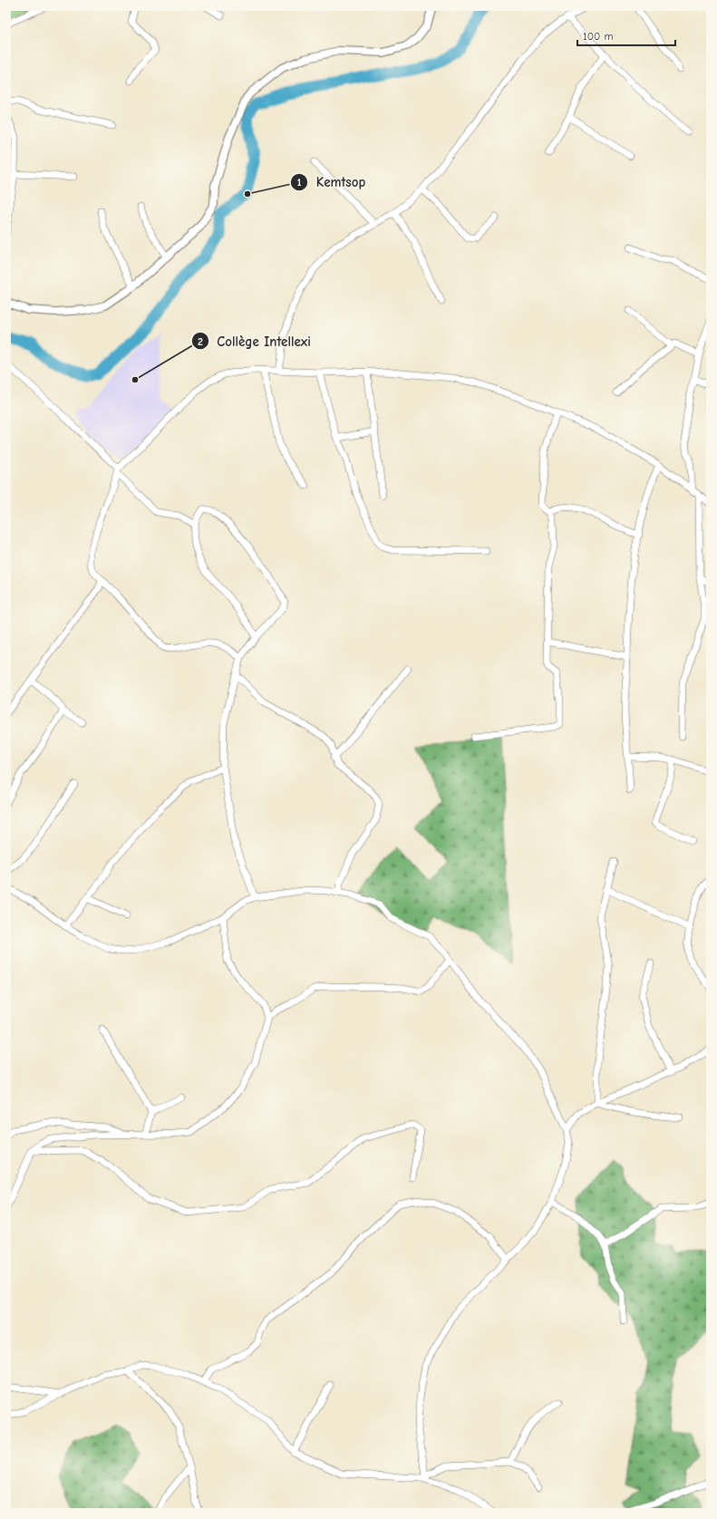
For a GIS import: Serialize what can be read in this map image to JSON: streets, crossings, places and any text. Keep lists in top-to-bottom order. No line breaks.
{"places":["Kemtsop","Collège Intellexi"],"scale_bar":"100 m"}
